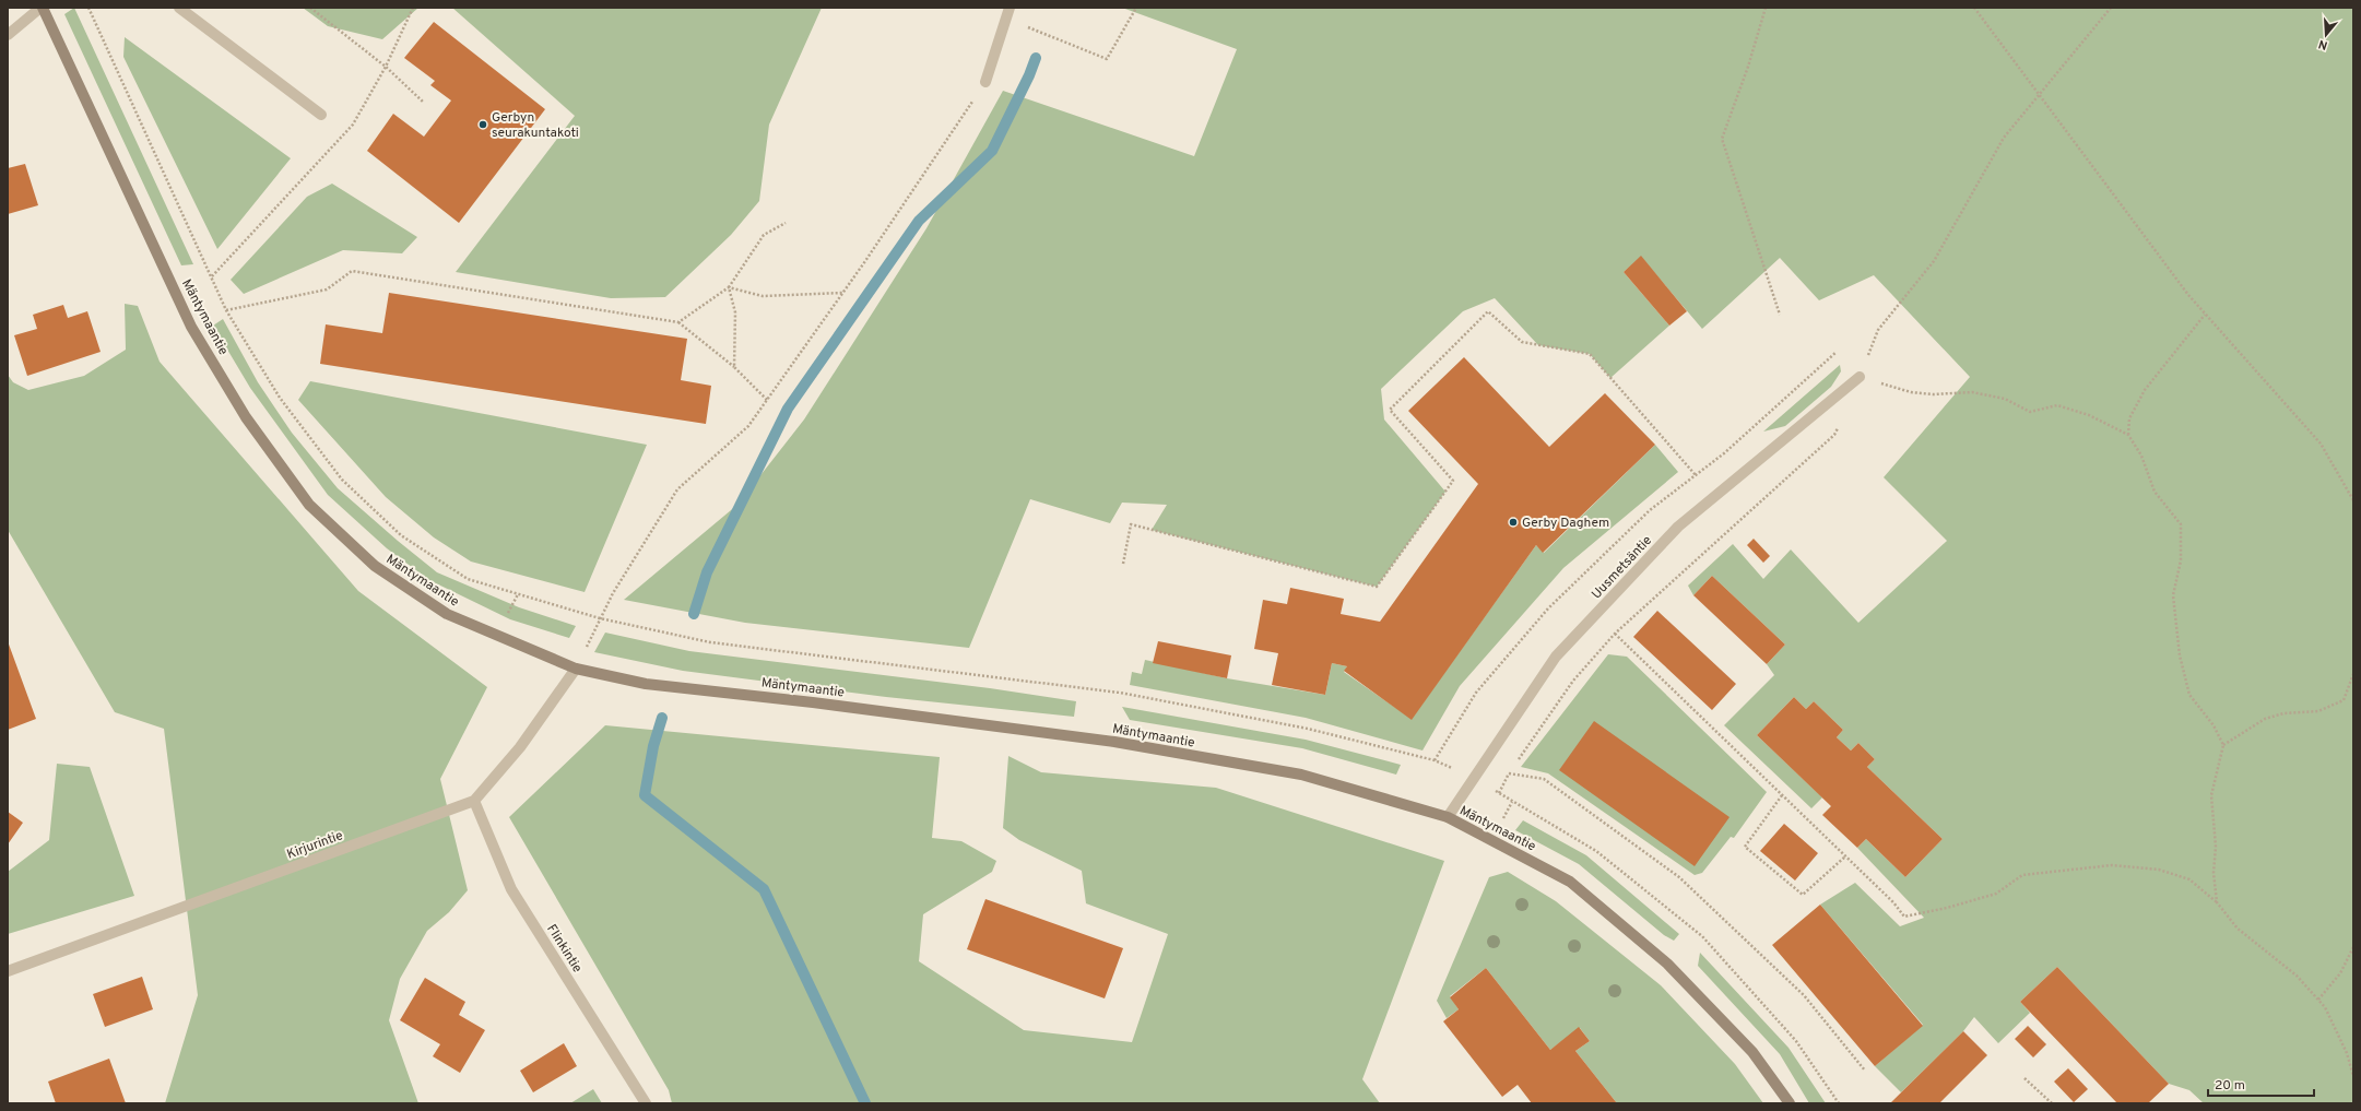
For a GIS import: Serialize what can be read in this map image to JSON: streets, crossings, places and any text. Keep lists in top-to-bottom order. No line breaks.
{"streets":{"street":["Mäntymaantie","Uusmetsäntie","Kirjurintie","Flinkintie"]},"crossings":[["Mäntymaantie","Uusmetsäntie"],["Mäntymaantie","Kirjurintie"],["Kirjurintie","Flinkintie"]],"places":["Gerbyn seurakuntakoti","Gerby Daghem"],"scale_bar":"20 m","north":"bottom"}
